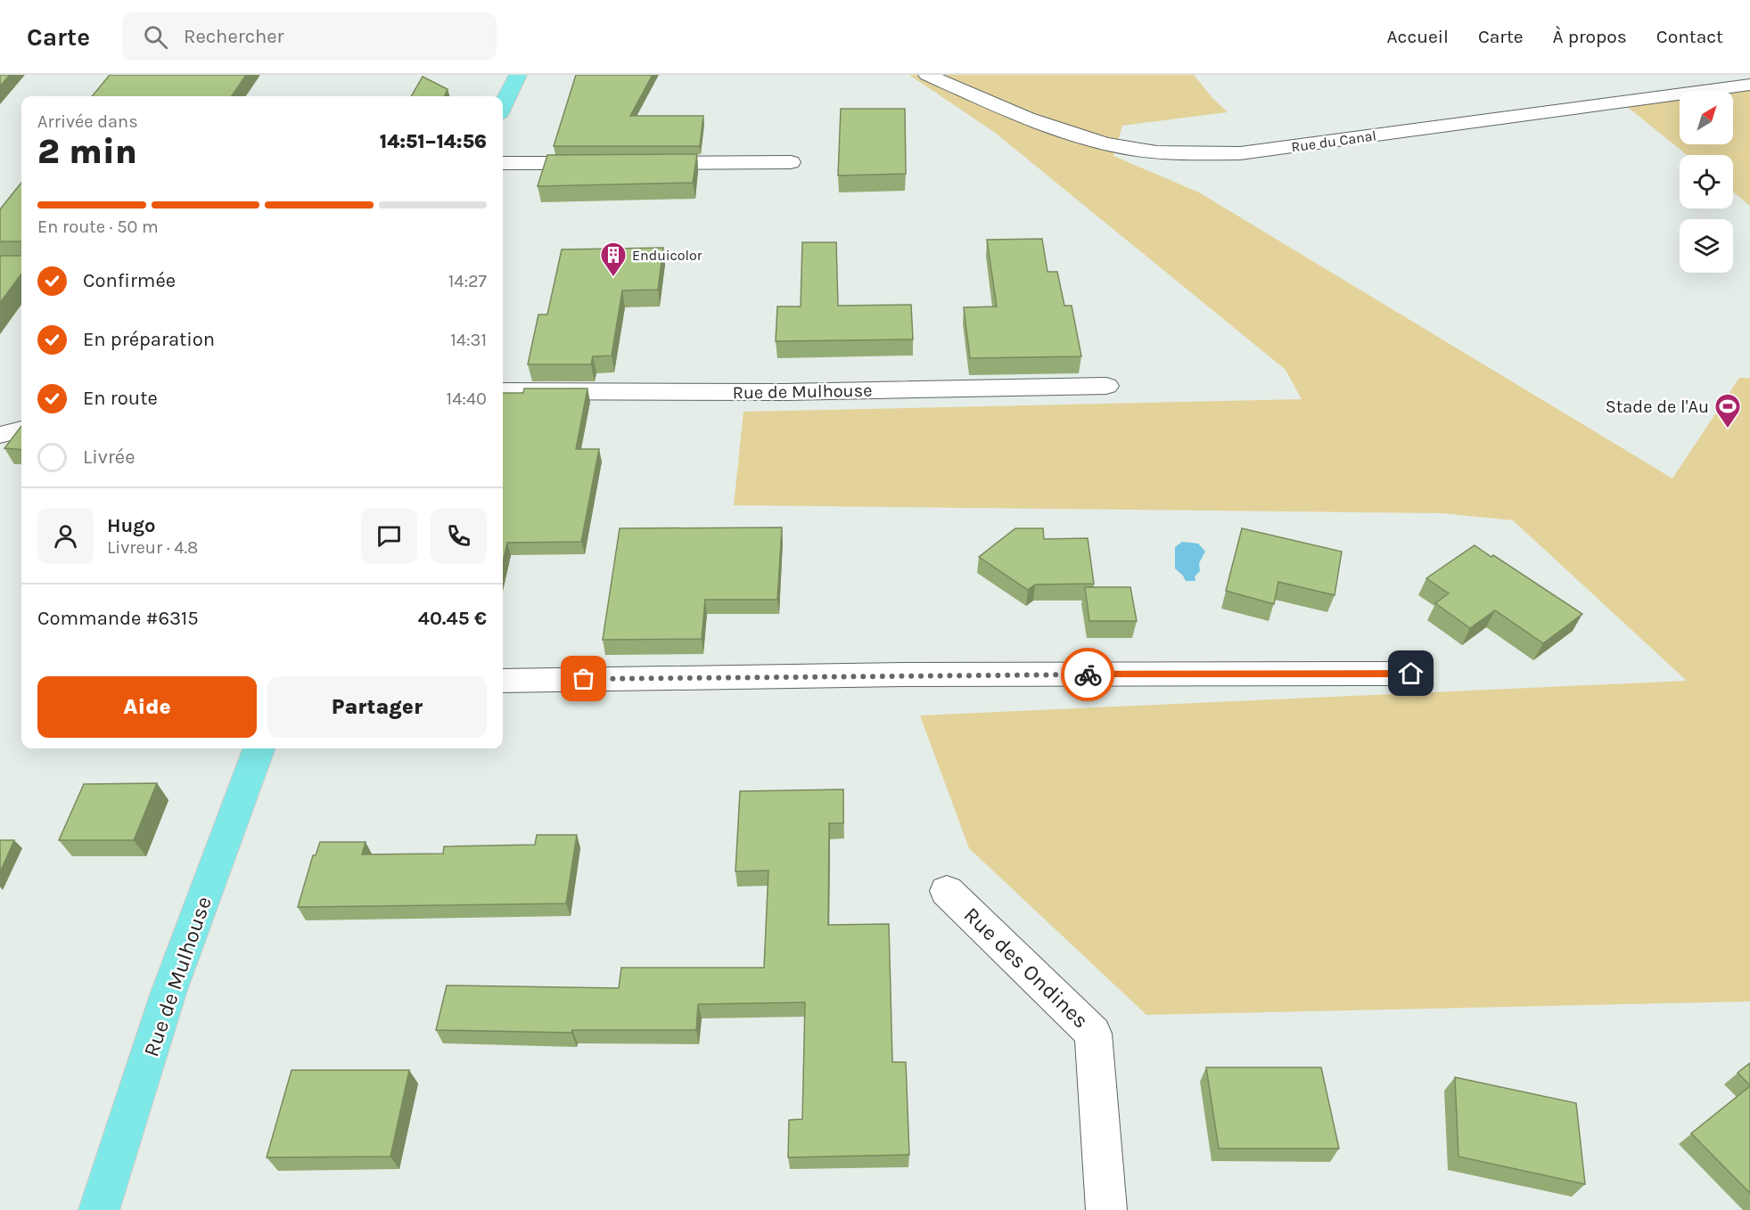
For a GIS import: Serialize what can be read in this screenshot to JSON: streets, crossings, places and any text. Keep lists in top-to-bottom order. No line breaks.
{"streets":{"main road":["Rue de Mulhouse"],"street":["Rue du Canal","Rue des Ondines"]},"places":{"building":["Enduicolor"],"sports":["Stade de l'Au"]},"north":"top right","page":{"header":"Carte","search":"Rechercher","nav":["Accueil","Carte","À propos","Contact"],"heading":["2 min","Arrivée dans","14:51–14:56"],"panel":["Hugo","Livreur · 4.8","Commande #6315","40.45 €"],"bar":"En route · 50 m","list":[["Confirmée","14:27"],["En préparation","14:31"],["En route","14:40"],"Livrée"],"buttons":["Aide","Partager"]}}
